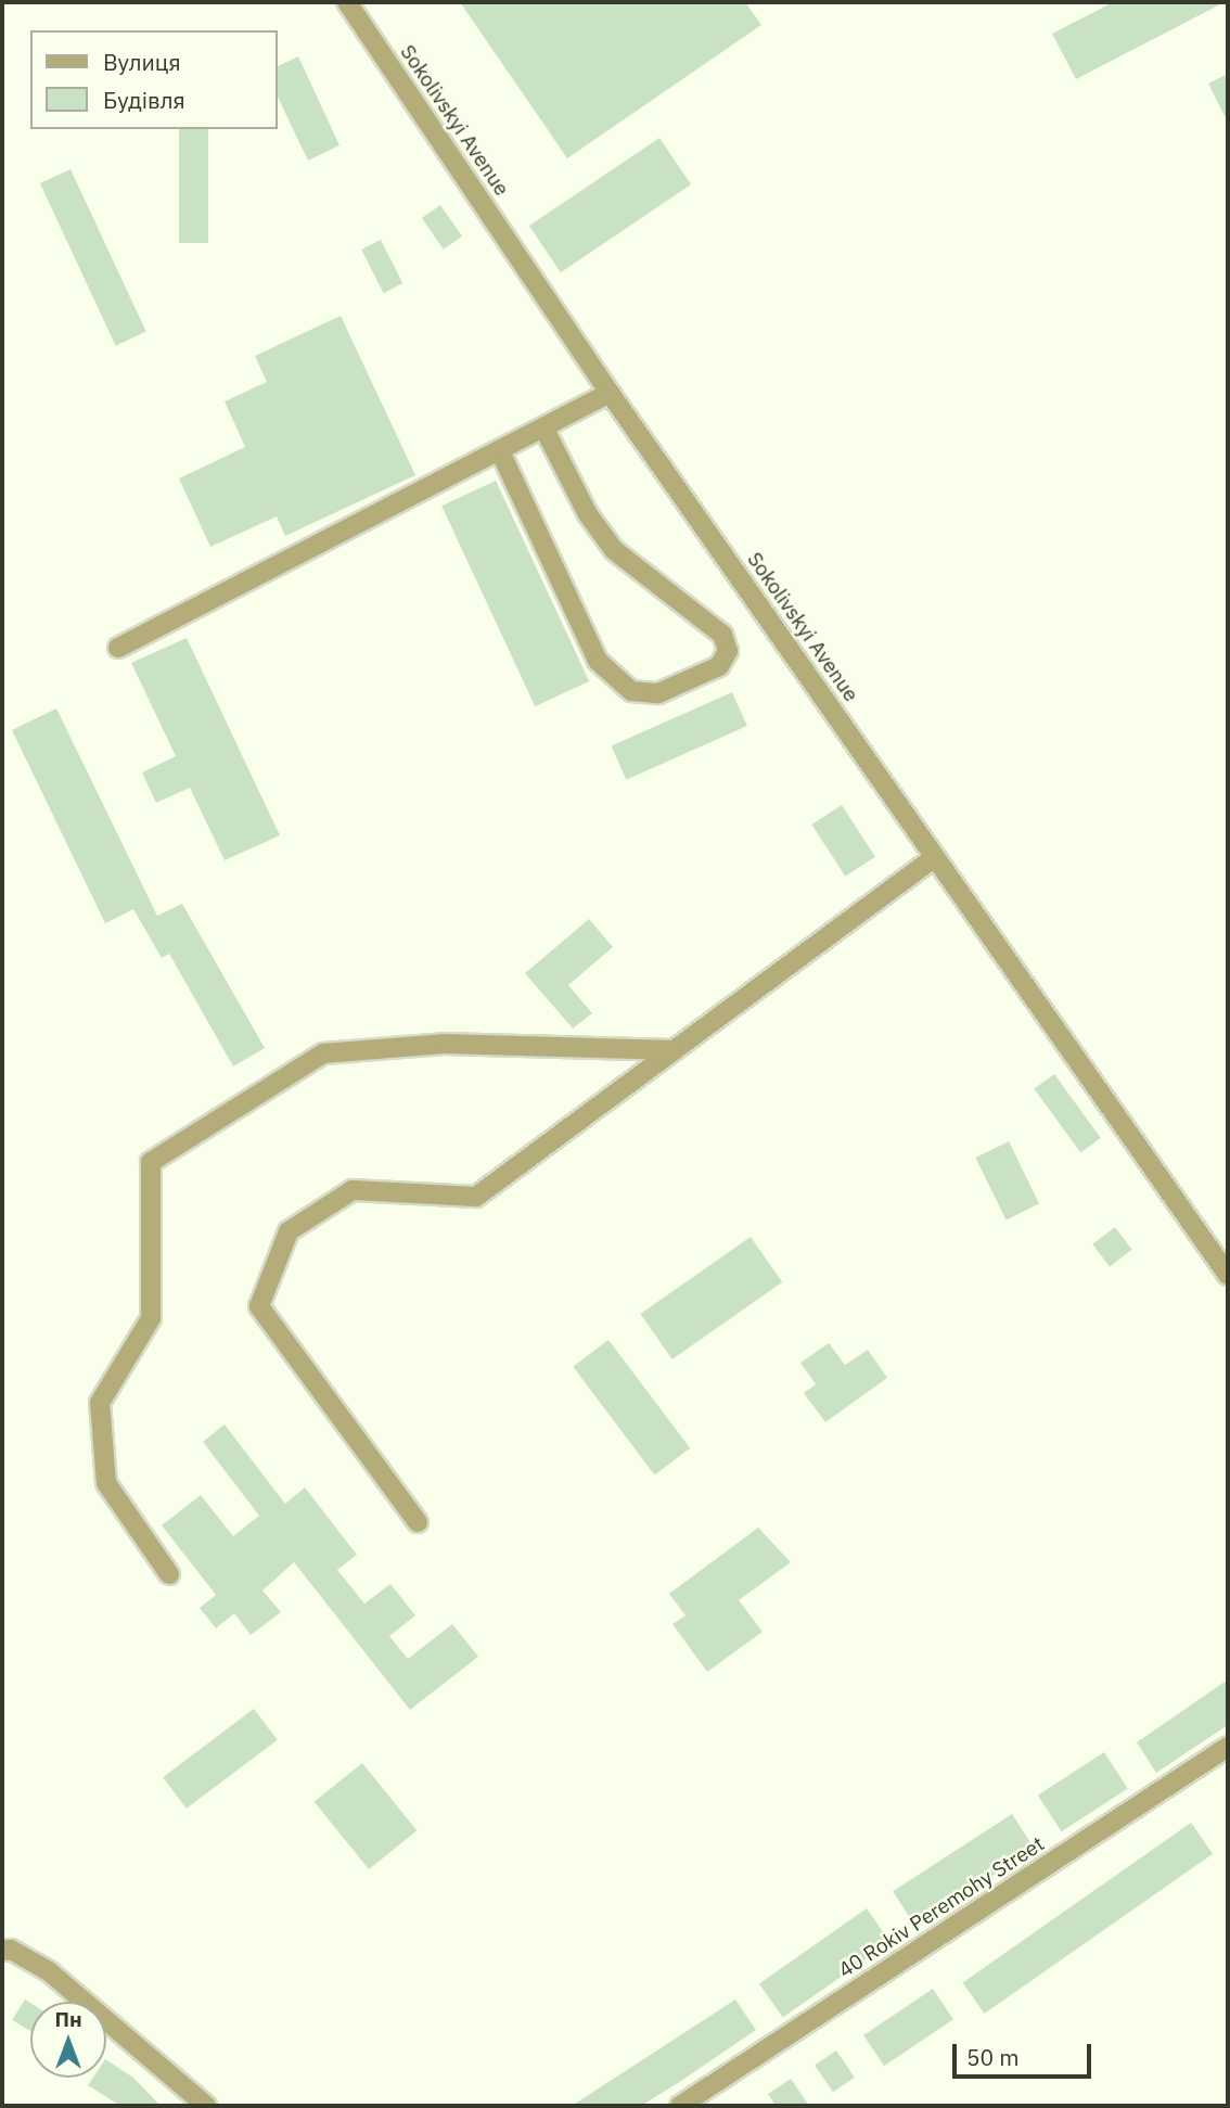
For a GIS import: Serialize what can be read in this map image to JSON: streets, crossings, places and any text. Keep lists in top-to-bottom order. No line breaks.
{"streets":{"street":["Sokolivskyi Avenue","40 Rokiv Peremohy Street"]},"legend":["Вулиця","Будівля"],"scale_bar":"50 m","north":"top"}
